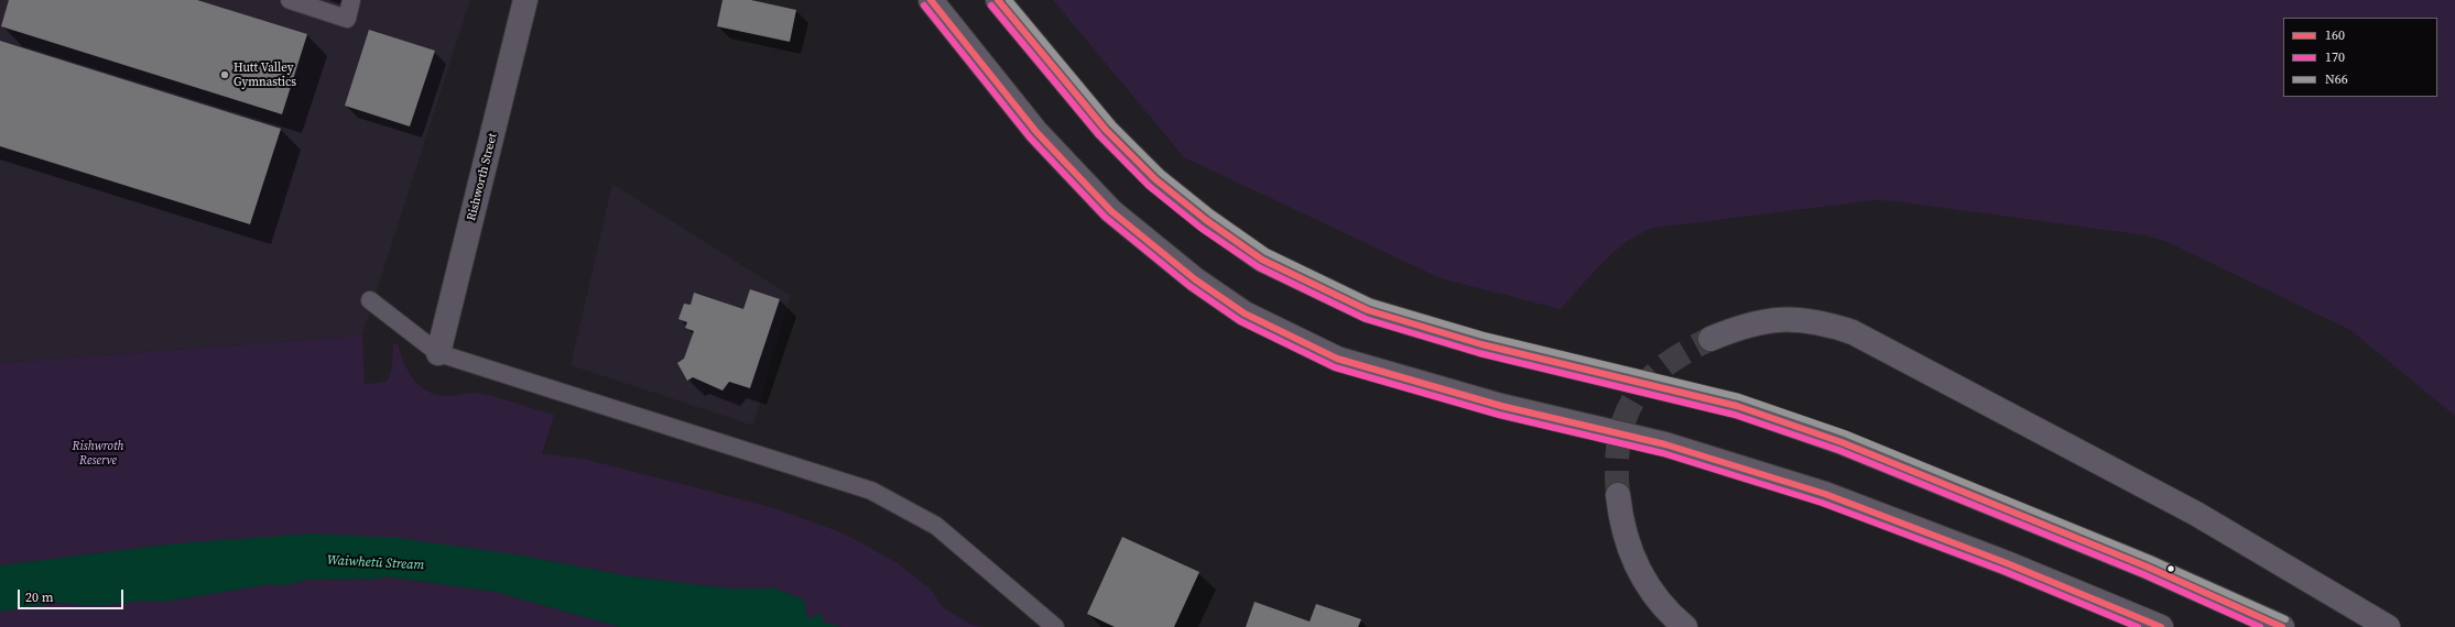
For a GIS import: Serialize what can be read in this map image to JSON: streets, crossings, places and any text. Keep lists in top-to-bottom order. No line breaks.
{"streets":{"street":["Rishworth Street"]},"water":["Waiwhetū Stream"],"parks":["Rishwroth Reserve"],"places":["Hutt Valley Gymnastics"],"lines":["transit line 160","transit line N66","transit line 170"],"legend":["160","170","N66"],"scale_bar":"20 m"}
